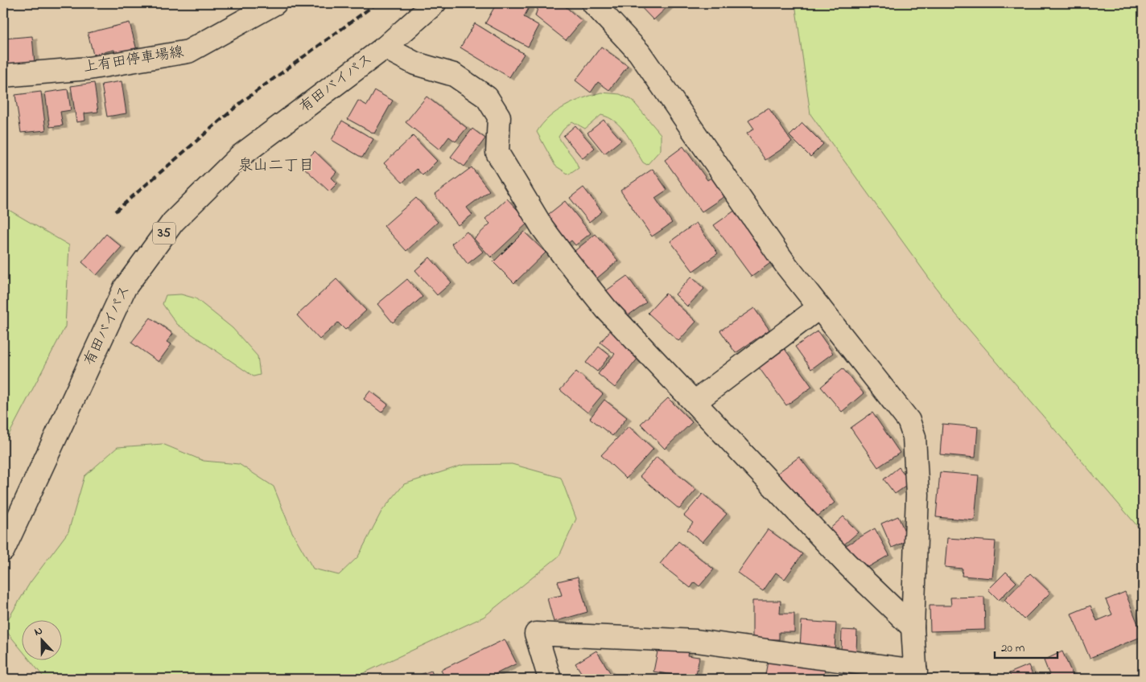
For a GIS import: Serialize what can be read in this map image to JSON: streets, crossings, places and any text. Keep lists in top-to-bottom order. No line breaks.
{"streets":{"main road":["上有田停車場線","有田バイパス","35"]},"districts":["泉山二丁目"],"scale_bar":"20 m","north":"top"}
